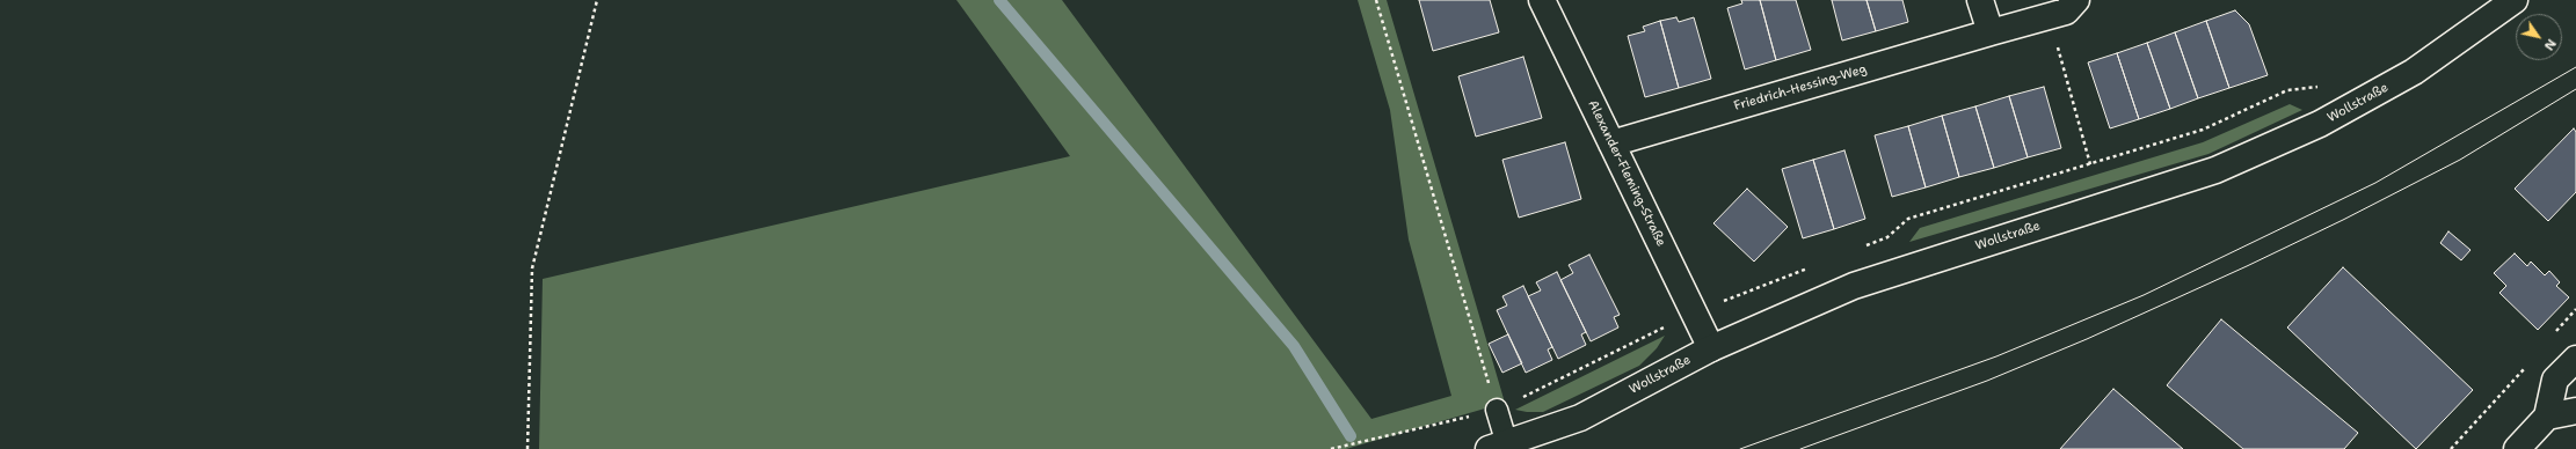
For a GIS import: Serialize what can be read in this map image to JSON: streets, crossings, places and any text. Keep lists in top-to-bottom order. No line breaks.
{"streets":{"street":["Friedrich-Hessing-Weg","Wollstraße","Alexander-Fleming-Straße"]},"crossings":[["Friedrich-Hessing-Weg","Alexander-Fleming-Straße"],["Wollstraße","Alexander-Fleming-Straße"]],"north":"bottom right"}
